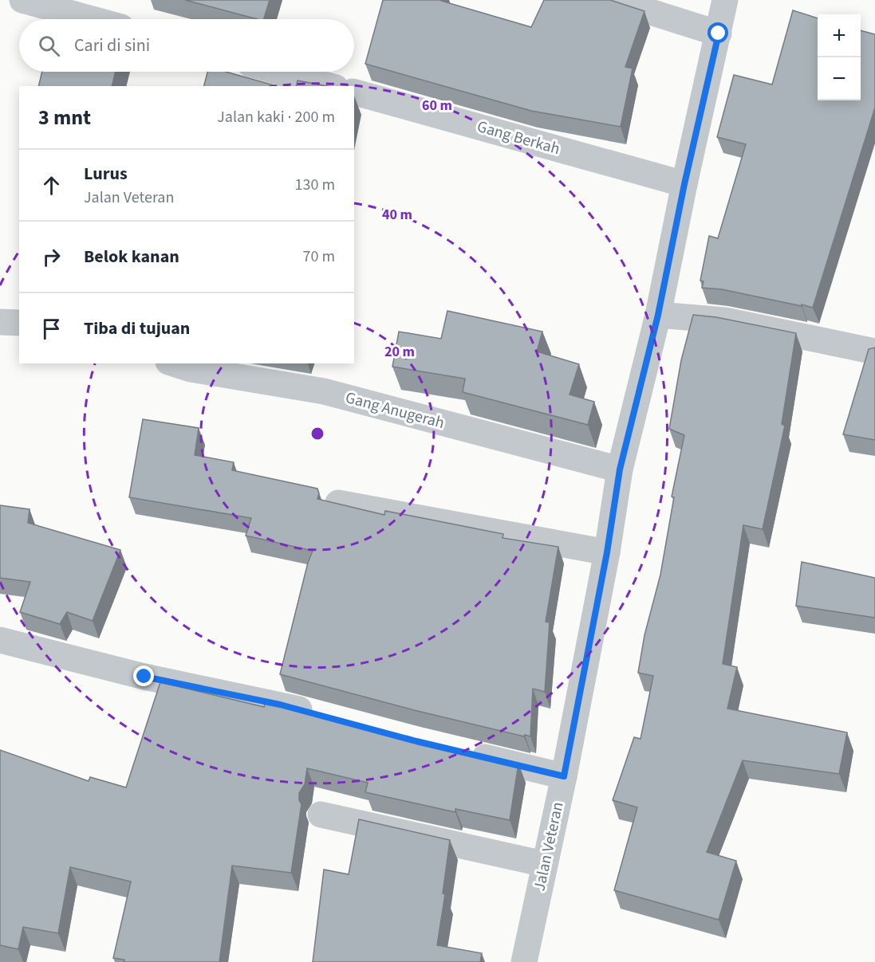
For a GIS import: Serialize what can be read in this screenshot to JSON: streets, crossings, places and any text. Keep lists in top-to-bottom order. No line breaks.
{"streets":{"street":["Gang Berkah","Gang Anugerah","Jalan Veteran"]},"crossings":[["Gang Berkah","Jalan Veteran"],["Gang Anugerah","Jalan Veteran"]],"page":{"map_buttons":["+","−"],"search":"Cari di sini","heading":["3 mnt","Jalan kaki · 200 m"],"list":[["Lurus","Jalan Veteran","130 m"],["Belok kanan","70 m"],"Tiba di tujuan"]},"rings":["60 m","40 m","20 m"]}
